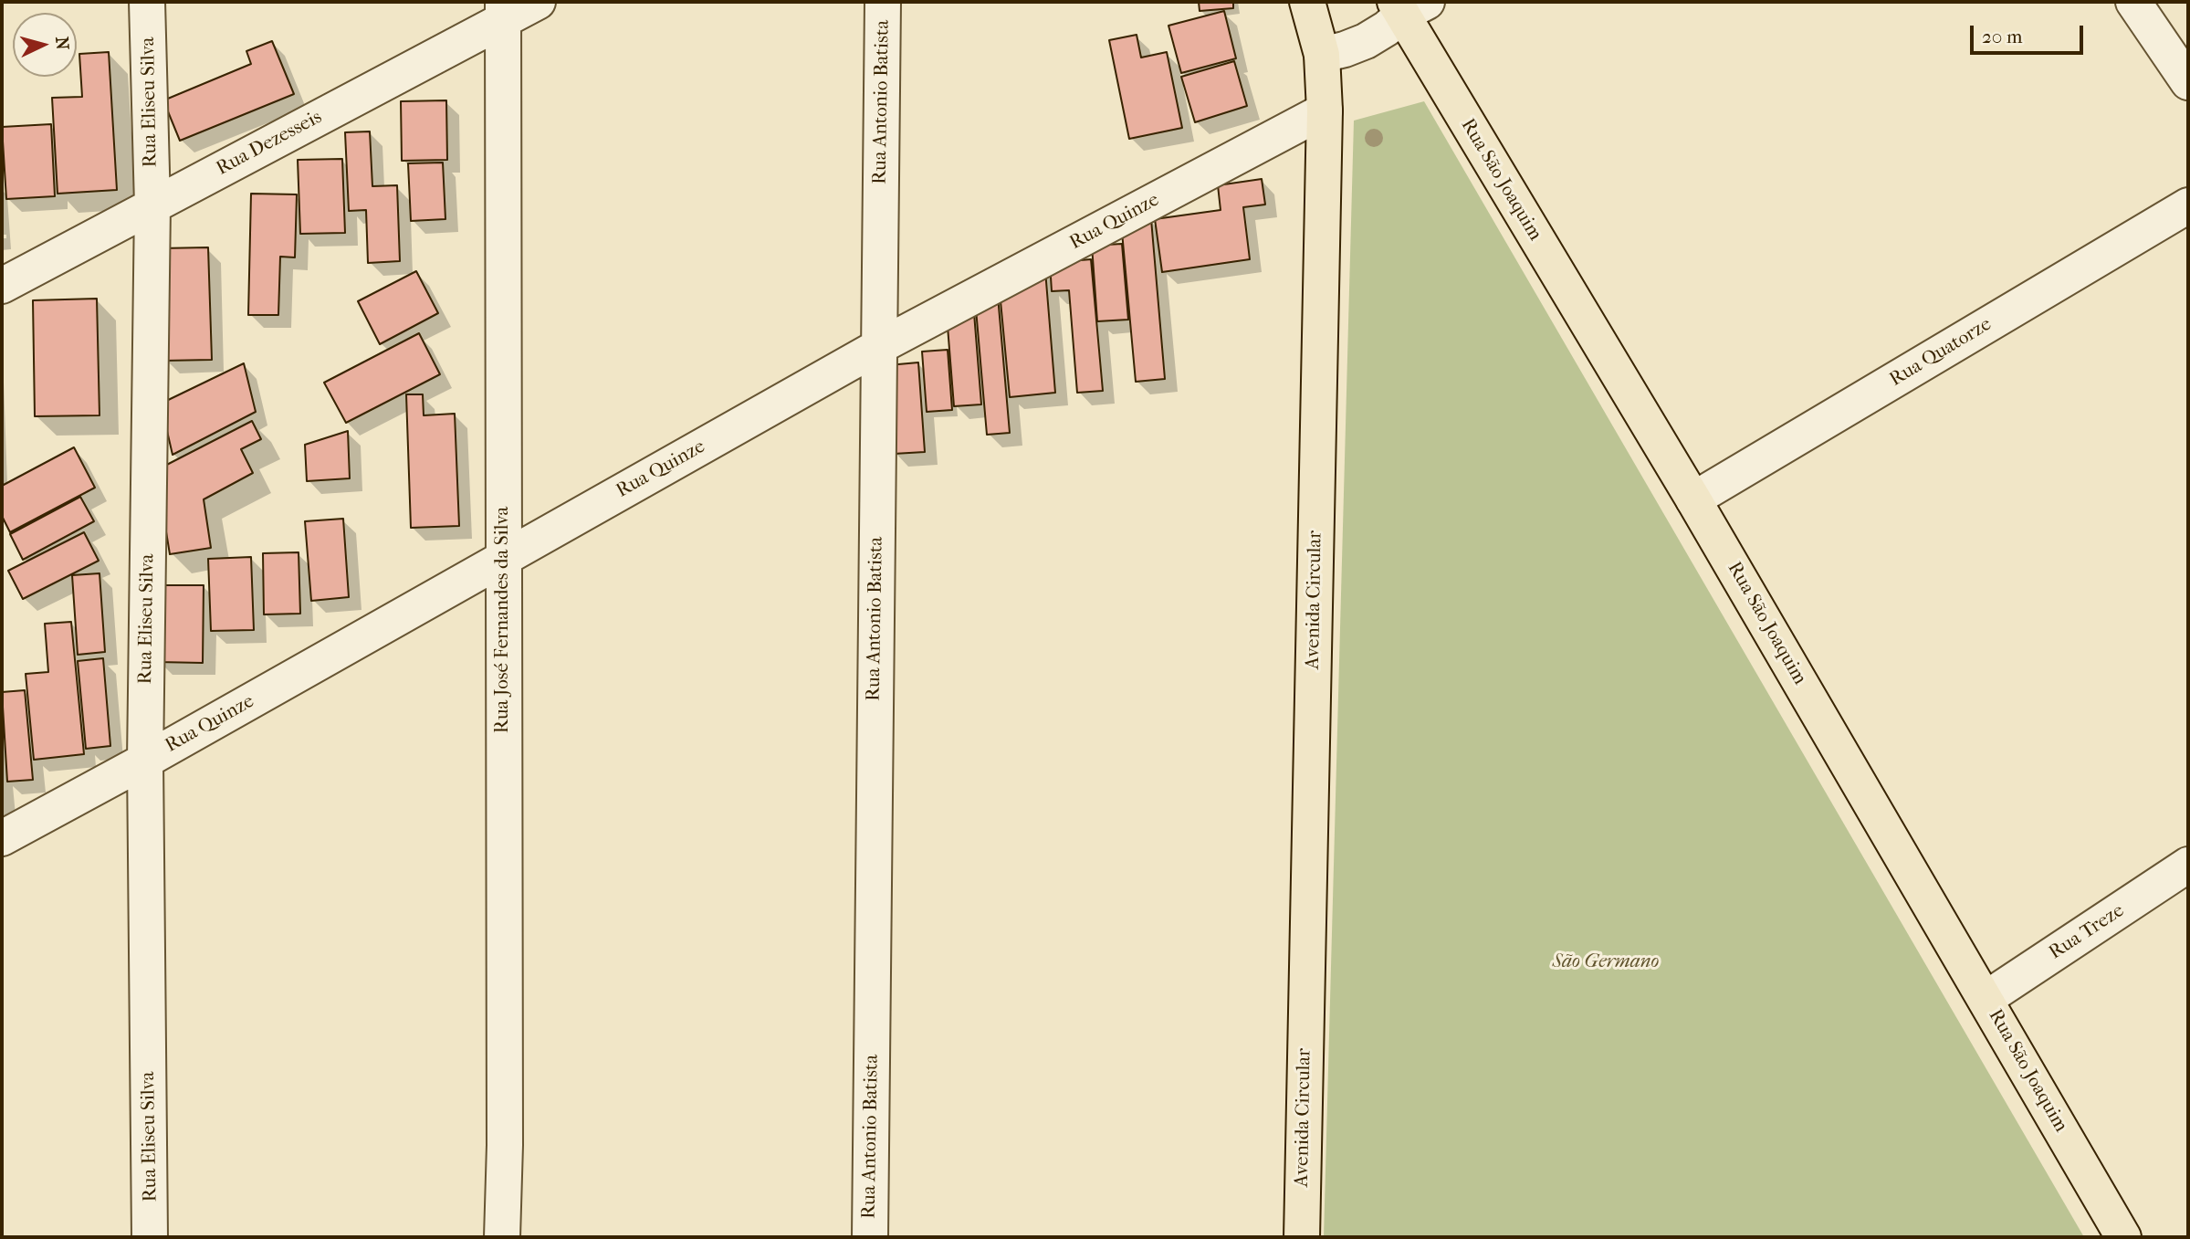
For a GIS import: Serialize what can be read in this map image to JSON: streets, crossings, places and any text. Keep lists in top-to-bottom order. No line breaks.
{"streets":{"main road":["Rua São Joaquim","Avenida Circular"],"street":["Rua Eliseu Silva","Rua Antonio Batista","Rua Dezesseis","Rua Quinze","Rua Quatorze","Rua José Fernandes da Silva","Rua Treze"]},"crossings":[["Rua Eliseu Silva","Rua Dezesseis"],["Rua Eliseu Silva","Rua Quinze"],["Rua Antonio Batista","Rua Quinze"],["Rua Dezesseis","Rua José Fernandes da Silva"],["Rua São Joaquim","Rua Quatorze"],["Rua São Joaquim","Rua Treze"],["Rua Quinze","Avenida Circular"],["Rua Quinze","Rua José Fernandes da Silva"]],"parks":["São Germano"],"scale_bar":"20 m","north":"right"}
